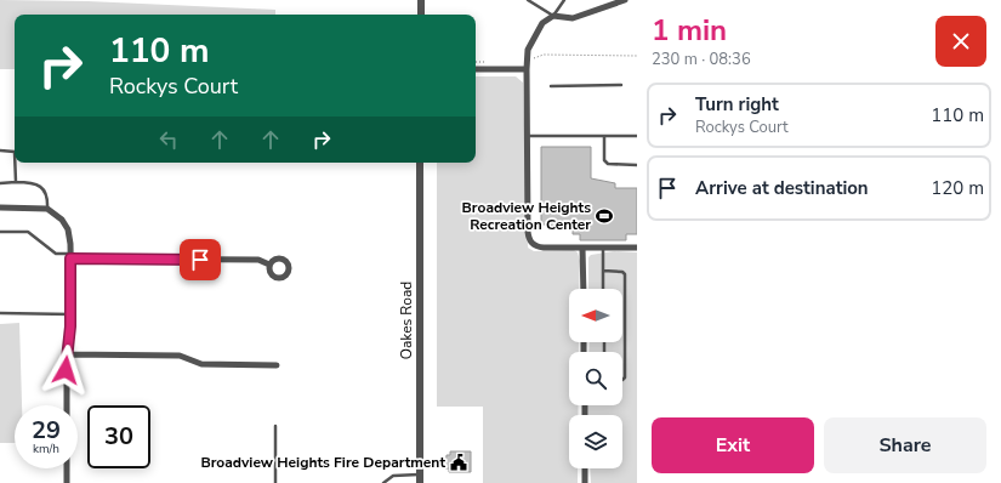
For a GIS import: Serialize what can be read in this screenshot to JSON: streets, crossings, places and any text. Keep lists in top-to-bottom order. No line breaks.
{"streets":{"street":["Oakes Road"]},"places":{"sports":["Broadview Heights Recreation Center"],"public building":["Broadview Heights Fire Department"]},"north":"left","page":{"heading":["1 min","230 m · 08:36"],"turn":["110 m","Rockys Court"],"list":[{"name":"Turn right","note":"Rockys Court","value":"110 m"},{"name":"Arrive at destination","value":"120 m"}],"speed":"29 km/h","limit":"30","buttons":["Exit","Share"]}}
